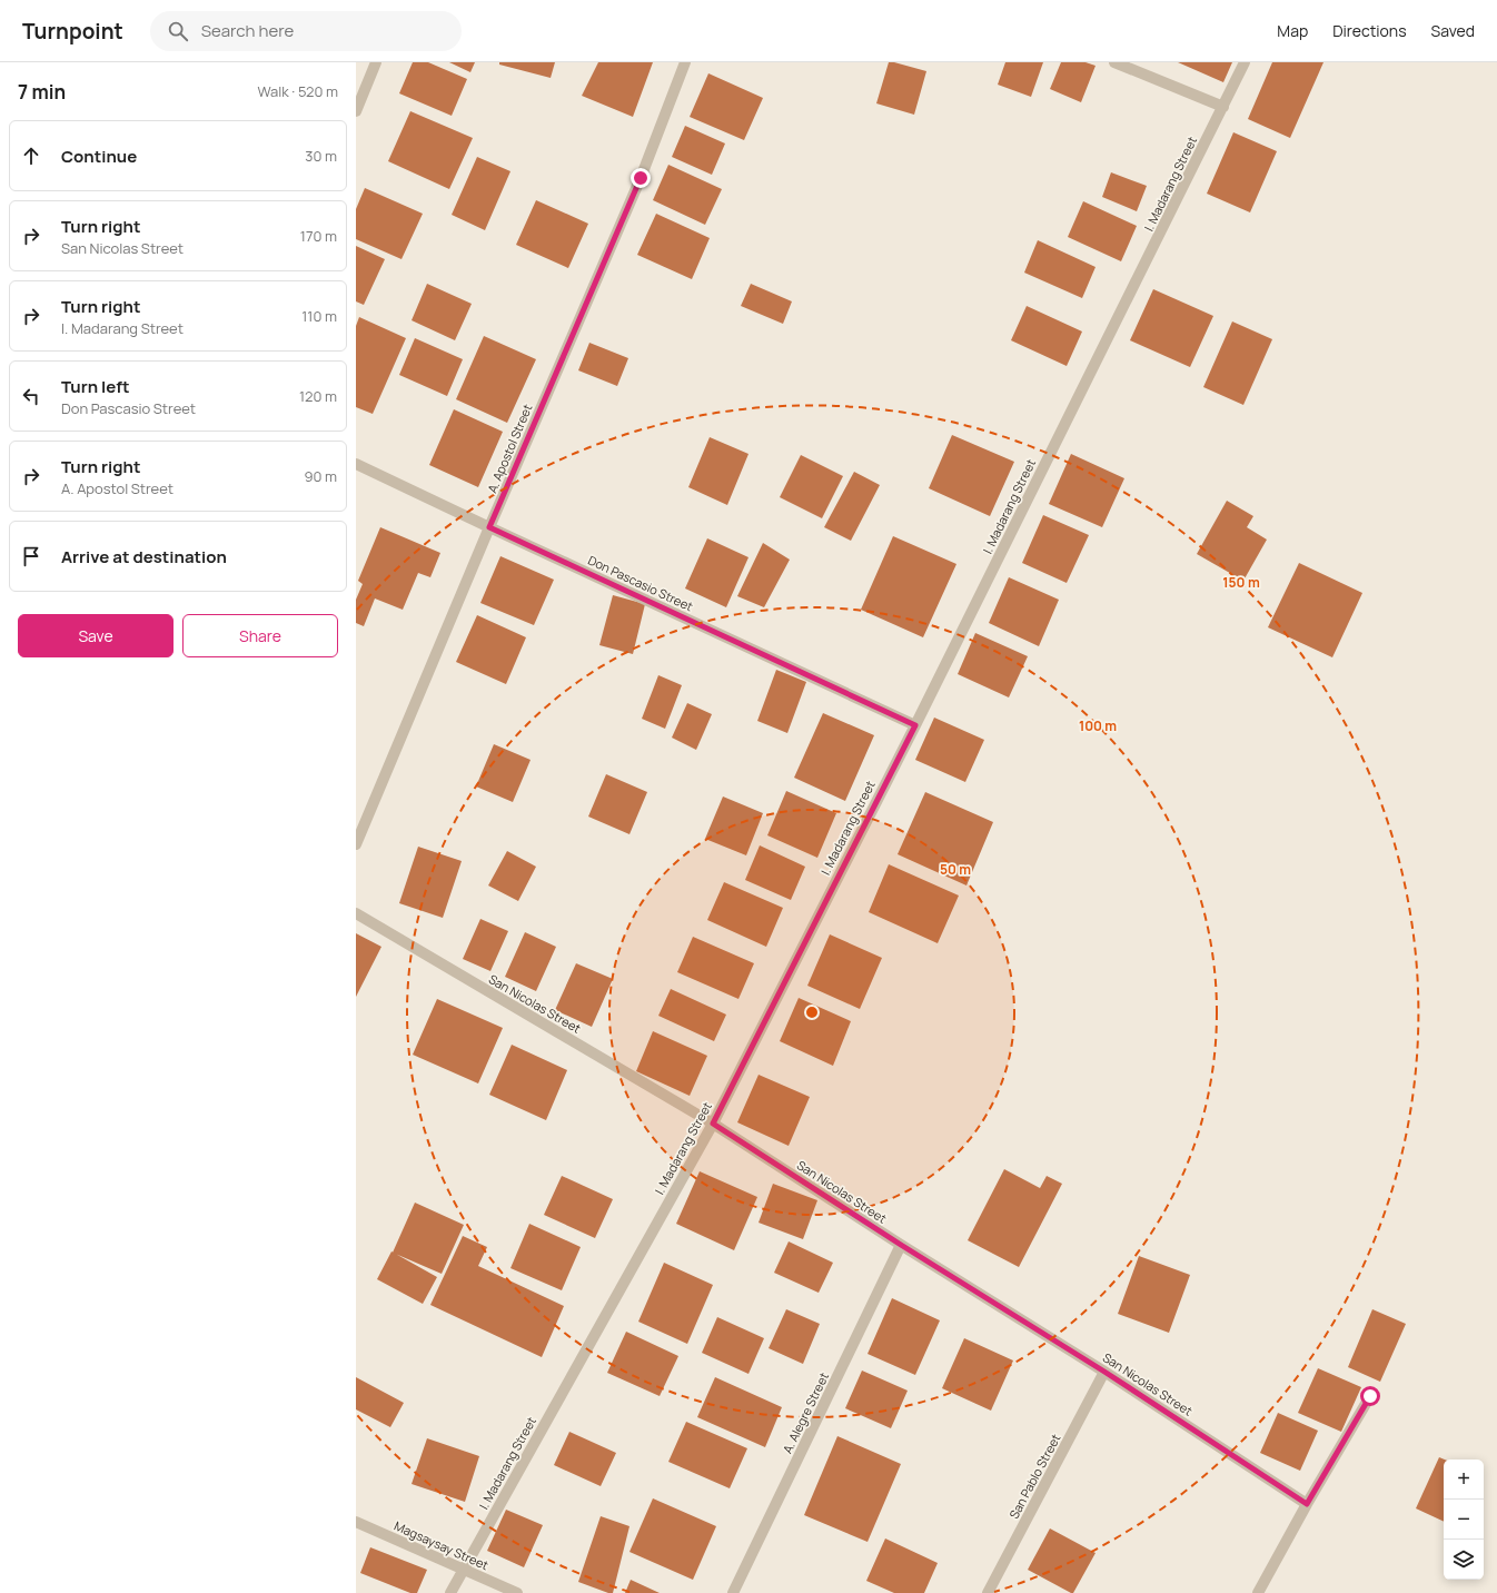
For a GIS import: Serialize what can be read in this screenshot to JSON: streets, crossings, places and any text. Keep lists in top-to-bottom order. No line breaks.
{"streets":{"street":["I. Madarang Street","A. Apostol Street","Don Pascasio Street","San Nicolas Street","A. Alegre Street","San Pablo Street","Magsaysay Street"]},"crossings":[["I. Madarang Street","Don Pascasio Street"],["I. Madarang Street","San Nicolas Street"],["I. Madarang Street","Magsaysay Street"],["A. Apostol Street","Don Pascasio Street"],["San Nicolas Street","A. Alegre Street"],["San Nicolas Street","San Pablo Street"]],"page":{"header":"Turnpoint","search":"Search here","nav":["Map","Directions","Saved"],"heading":["7 min","Walk · 520 m"],"list":[["Continue","30 m"],["Turn right","San Nicolas Street","170 m"],["Turn right","I. Madarang Street","110 m"],["Turn left","Don Pascasio Street","120 m"],["Turn right","A. Apostol Street","90 m"],"Arrive at destination"],"buttons":["Save","Share"],"map_buttons":["+","−"]},"rings":["150 m","100 m","50 m"]}
